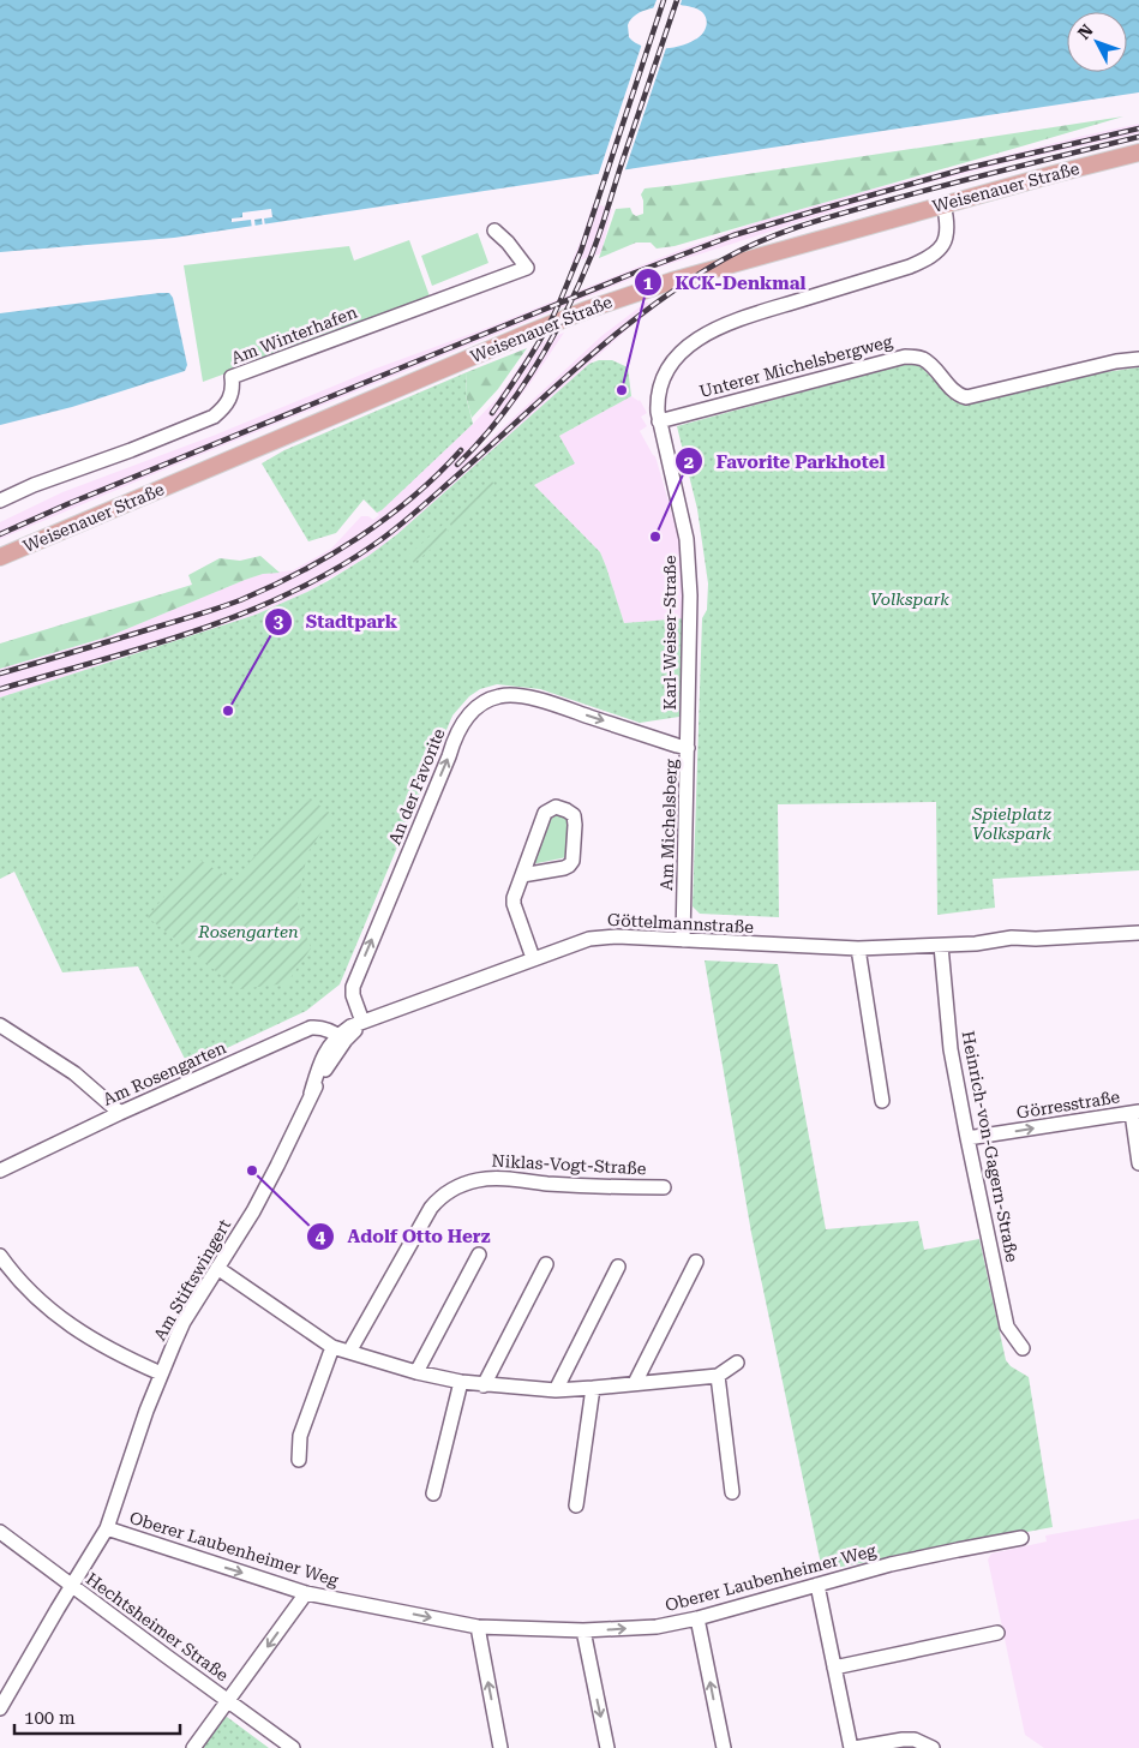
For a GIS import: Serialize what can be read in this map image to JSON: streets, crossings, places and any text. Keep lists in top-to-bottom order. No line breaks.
{"streets":{"main road":["Weisenauer Straße"],"street":["Am Winterhafen","Unterer Michelsbergweg","Karl-Weiser-Straße","An der Favorite","Am Michelsberg","Göttelmannstraße","Am Rosengarten","Görresstraße","Heinrich-von-Gagern-Straße","Niklas-Vogt-Straße","Am Stiftswingert","Oberer Laubenheimer Weg","Hechtsheimer Straße"]},"crossings":[["Weisenauer Straße","Karl-Weiser-Straße"],["Unterer Michelsbergweg","Karl-Weiser-Straße"],["Karl-Weiser-Straße","An der Favorite"],["Karl-Weiser-Straße","Am Michelsberg"],["An der Favorite","Am Michelsberg"],["An der Favorite","Göttelmannstraße"],["Am Michelsberg","Göttelmannstraße"],["Göttelmannstraße","Am Rosengarten"],["Göttelmannstraße","Heinrich-von-Gagern-Straße"],["Göttelmannstraße","Am Stiftswingert"],["Am Rosengarten","Am Stiftswingert"],["Görresstraße","Heinrich-von-Gagern-Straße"],["Am Stiftswingert","Oberer Laubenheimer Weg"],["Am Stiftswingert","Hechtsheimer Straße"]],"one_way":["Görresstraße","Oberer Laubenheimer Weg"],"parks":["Volkspark","Spielplatz Volkspark","Rosengarten"],"places":["KCK-Denkmal","Favorite Parkhotel","Stadtpark","Adolf Otto Herz"],"scale_bar":"100 m","north":"top left"}
